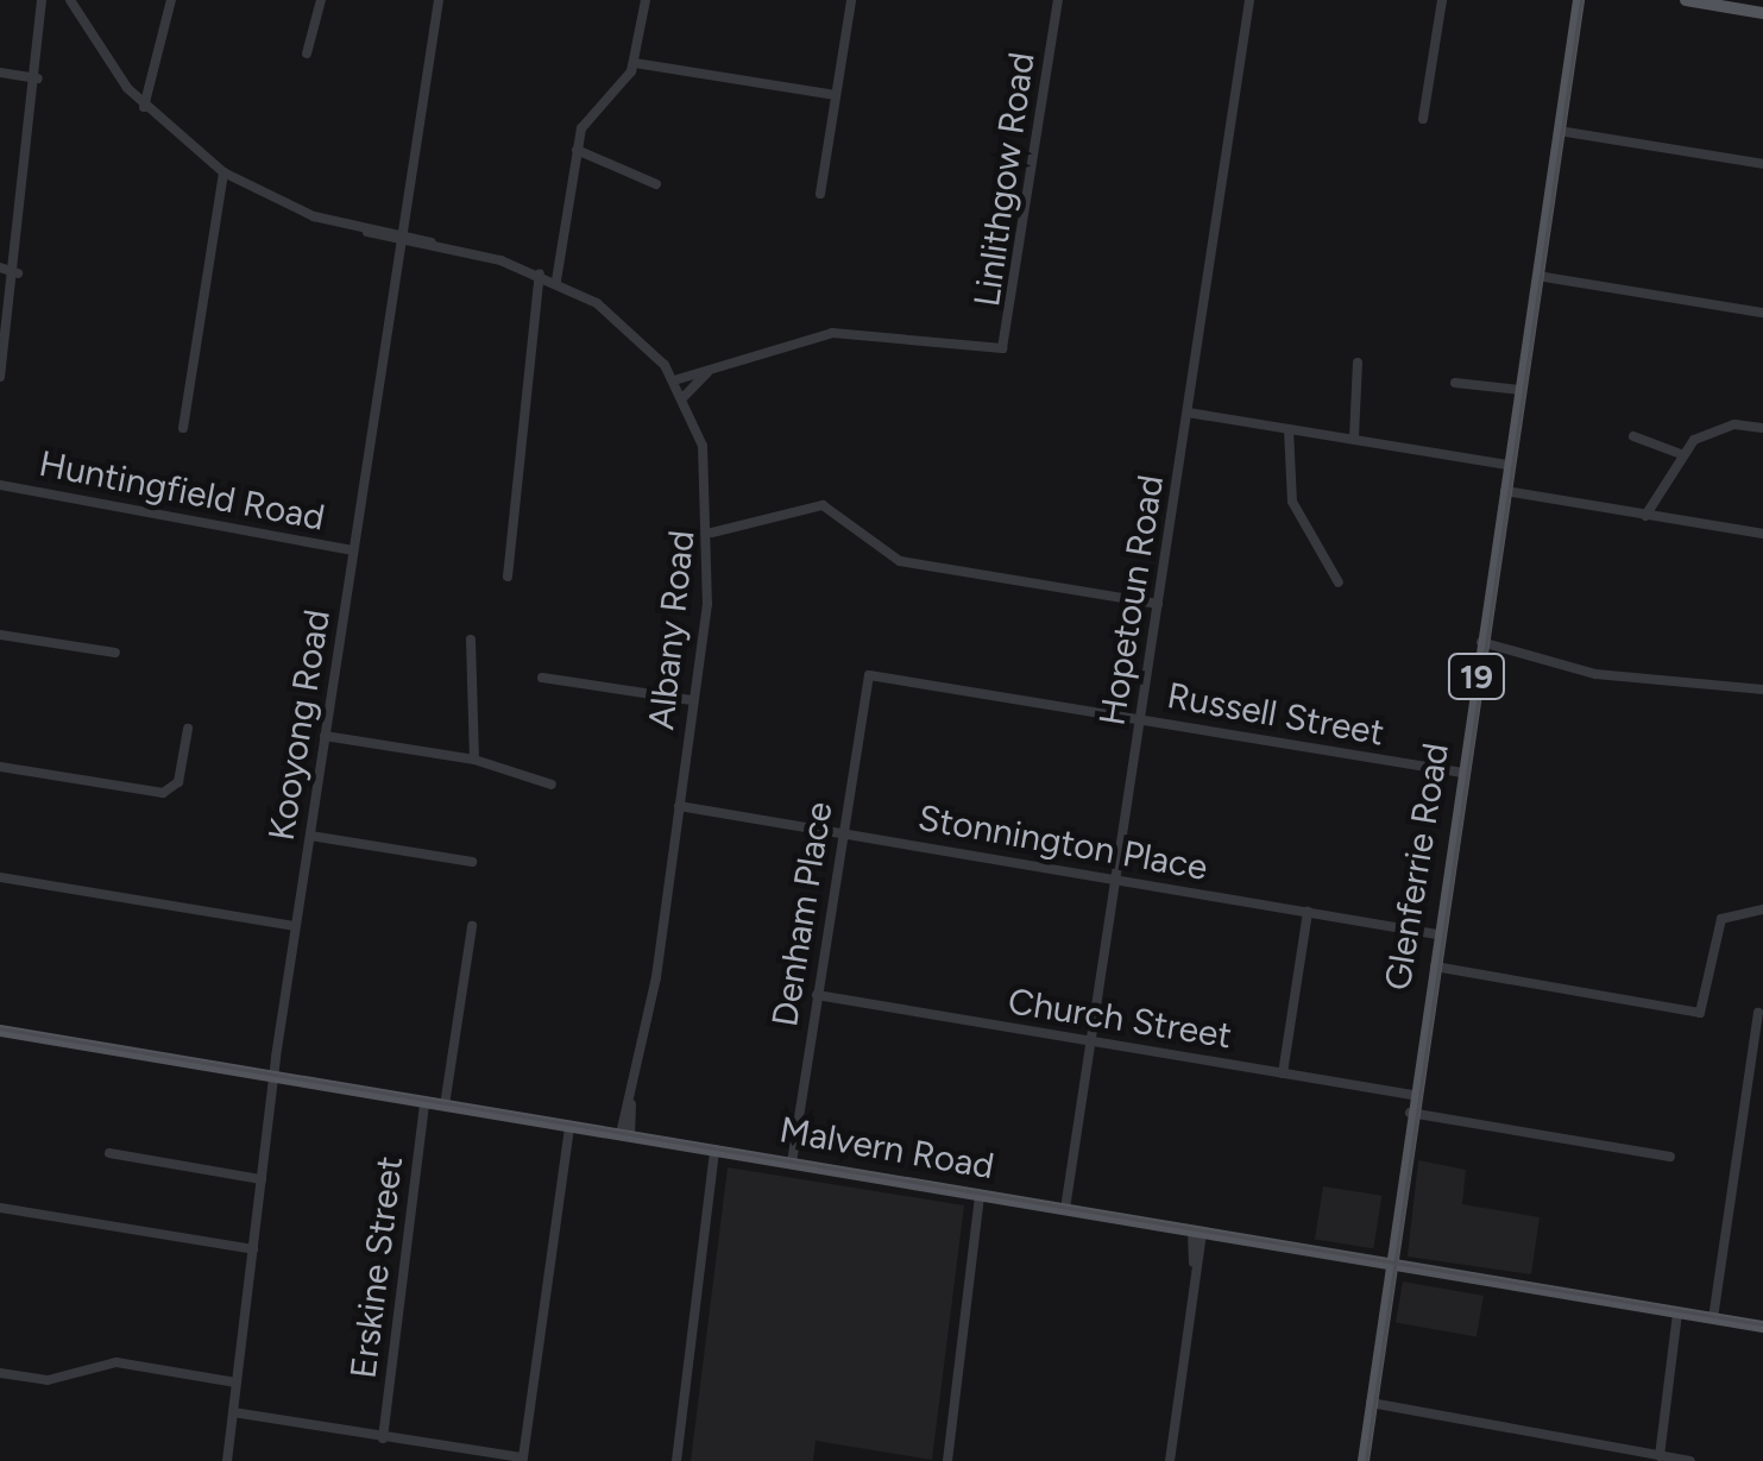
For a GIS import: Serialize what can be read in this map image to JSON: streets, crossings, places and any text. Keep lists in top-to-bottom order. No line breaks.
{"streets":{"main road":["19","Glenferrie Road","Malvern Road"],"street":["Linlithgow Road","Huntingfield Road","Hopetoun Road","Albany Road","Russell Street","Kooyong Road","Stonnington Place","Denham Place","Church Street","Erskine Street"]},"crossings":[["Linlithgow Road","Albany Road"],["Huntingfield Road","Kooyong Road"],["Hopetoun Road","Russell Street"],["Hopetoun Road","Stonnington Place"],["Hopetoun Road","Church Street"],["Hopetoun Road","Malvern Road"],["Albany Road","Kooyong Road"],["Albany Road","Stonnington Place"],["Albany Road","Malvern Road"],["Russell Street","Glenferrie Road"],["Russell Street","Denham Place"],["Kooyong Road","Malvern Road"],["Stonnington Place","Glenferrie Road"],["Stonnington Place","Denham Place"],["Glenferrie Road","Church Street"],["Glenferrie Road","Malvern Road"],["Denham Place","Church Street"],["Denham Place","Malvern Road"],["Malvern Road","Erskine Street"]]}
